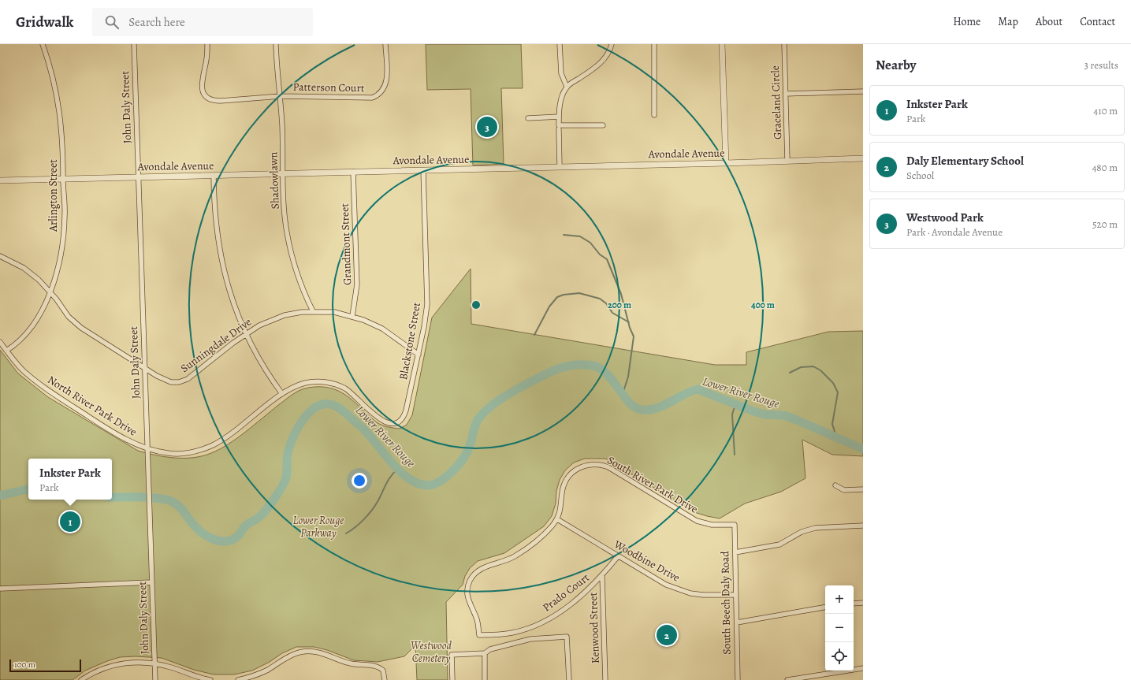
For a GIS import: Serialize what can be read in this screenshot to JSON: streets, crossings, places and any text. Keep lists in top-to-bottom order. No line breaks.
{"streets":{"street":["Patterson Court","Graceland Circle","John Daly Street","Avondale Avenue","Shadowlawn","Arlington Street","Grandmont Street","Blackstone Street","Sunningdale Drive","North River Park Drive","South River Park Drive","Woodbine Drive","Prado Court","South Beech Daly Road","Kenwood Street"]},"crossings":[["Patterson Court","Shadowlawn"],["Graceland Circle","Avondale Avenue"],["John Daly Street","Avondale Avenue"],["John Daly Street","Sunningdale Drive"],["John Daly Street","North River Park Drive"],["Avondale Avenue","Shadowlawn"],["Avondale Avenue","Arlington Street"],["Avondale Avenue","Grandmont Street"],["Avondale Avenue","Blackstone Street"],["Shadowlawn","Sunningdale Drive"],["Arlington Street","Sunningdale Drive"],["Arlington Street","North River Park Drive"],["Grandmont Street","Sunningdale Drive"],["Blackstone Street","Sunningdale Drive"],["Blackstone Street","North River Park Drive"],["South River Park Drive","Woodbine Drive"],["South River Park Drive","Prado Court"],["South River Park Drive","South Beech Daly Road"],["Woodbine Drive","Prado Court"],["Woodbine Drive","South Beech Daly Road"],["Prado Court","Kenwood Street"]],"water":["Lower River Rouge"],"parks":["Lower Rouge Parkway","Westwood Cemetery"],"scale_bar":"100 m","page":{"header":"Gridwalk","search":"Search here","nav":["Home","Map","About","Contact"],"heading":["Nearby","3 results"],"list":[{"mark":"1","name":"Inkster Park","note":"Park","value":"410 m"},{"mark":"2","name":"Daly Elementary School","note":"School","value":"480 m"},{"mark":"3","name":"Westwood Park","note":"Park · Avondale Avenue","value":"520 m"}],"pins":["3","1","2"],"popup":["Inkster Park","Park"],"map_buttons":["+","−"],"scale":"100 m"},"rings":["200 m","400 m"]}
